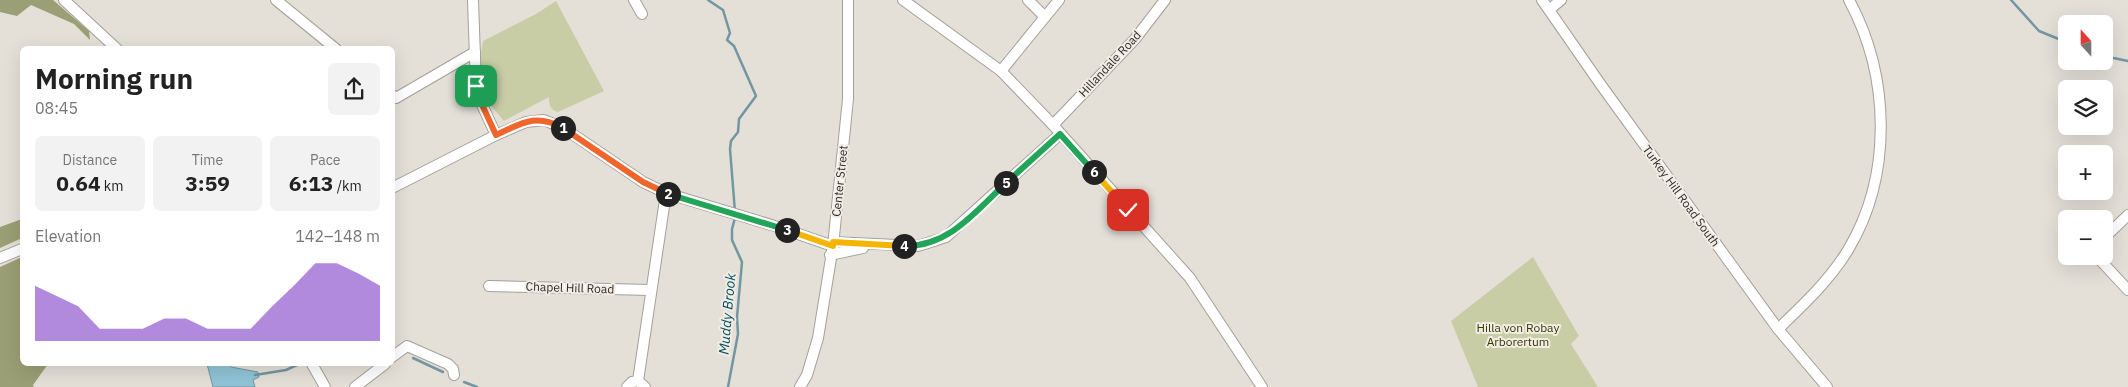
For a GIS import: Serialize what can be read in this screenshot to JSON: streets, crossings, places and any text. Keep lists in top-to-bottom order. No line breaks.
{"streets":{"street":["Hillandale Road","Center Street","Turkey Hill Road South","Chapel Hill Road"]},"water":["Muddy Brook"],"parks":["Hilla von Robay Arborertum"],"north":"top","page":{"map_buttons":["+","−"],"heading":["Morning run","08:45"],"pins":["1","6","5","2","3","4"],"stats":[["Distance","0.64 km"],["Time","3:59"],["Pace","6:13 /km"]],"chart":["Elevation","142–148 m"]}}
